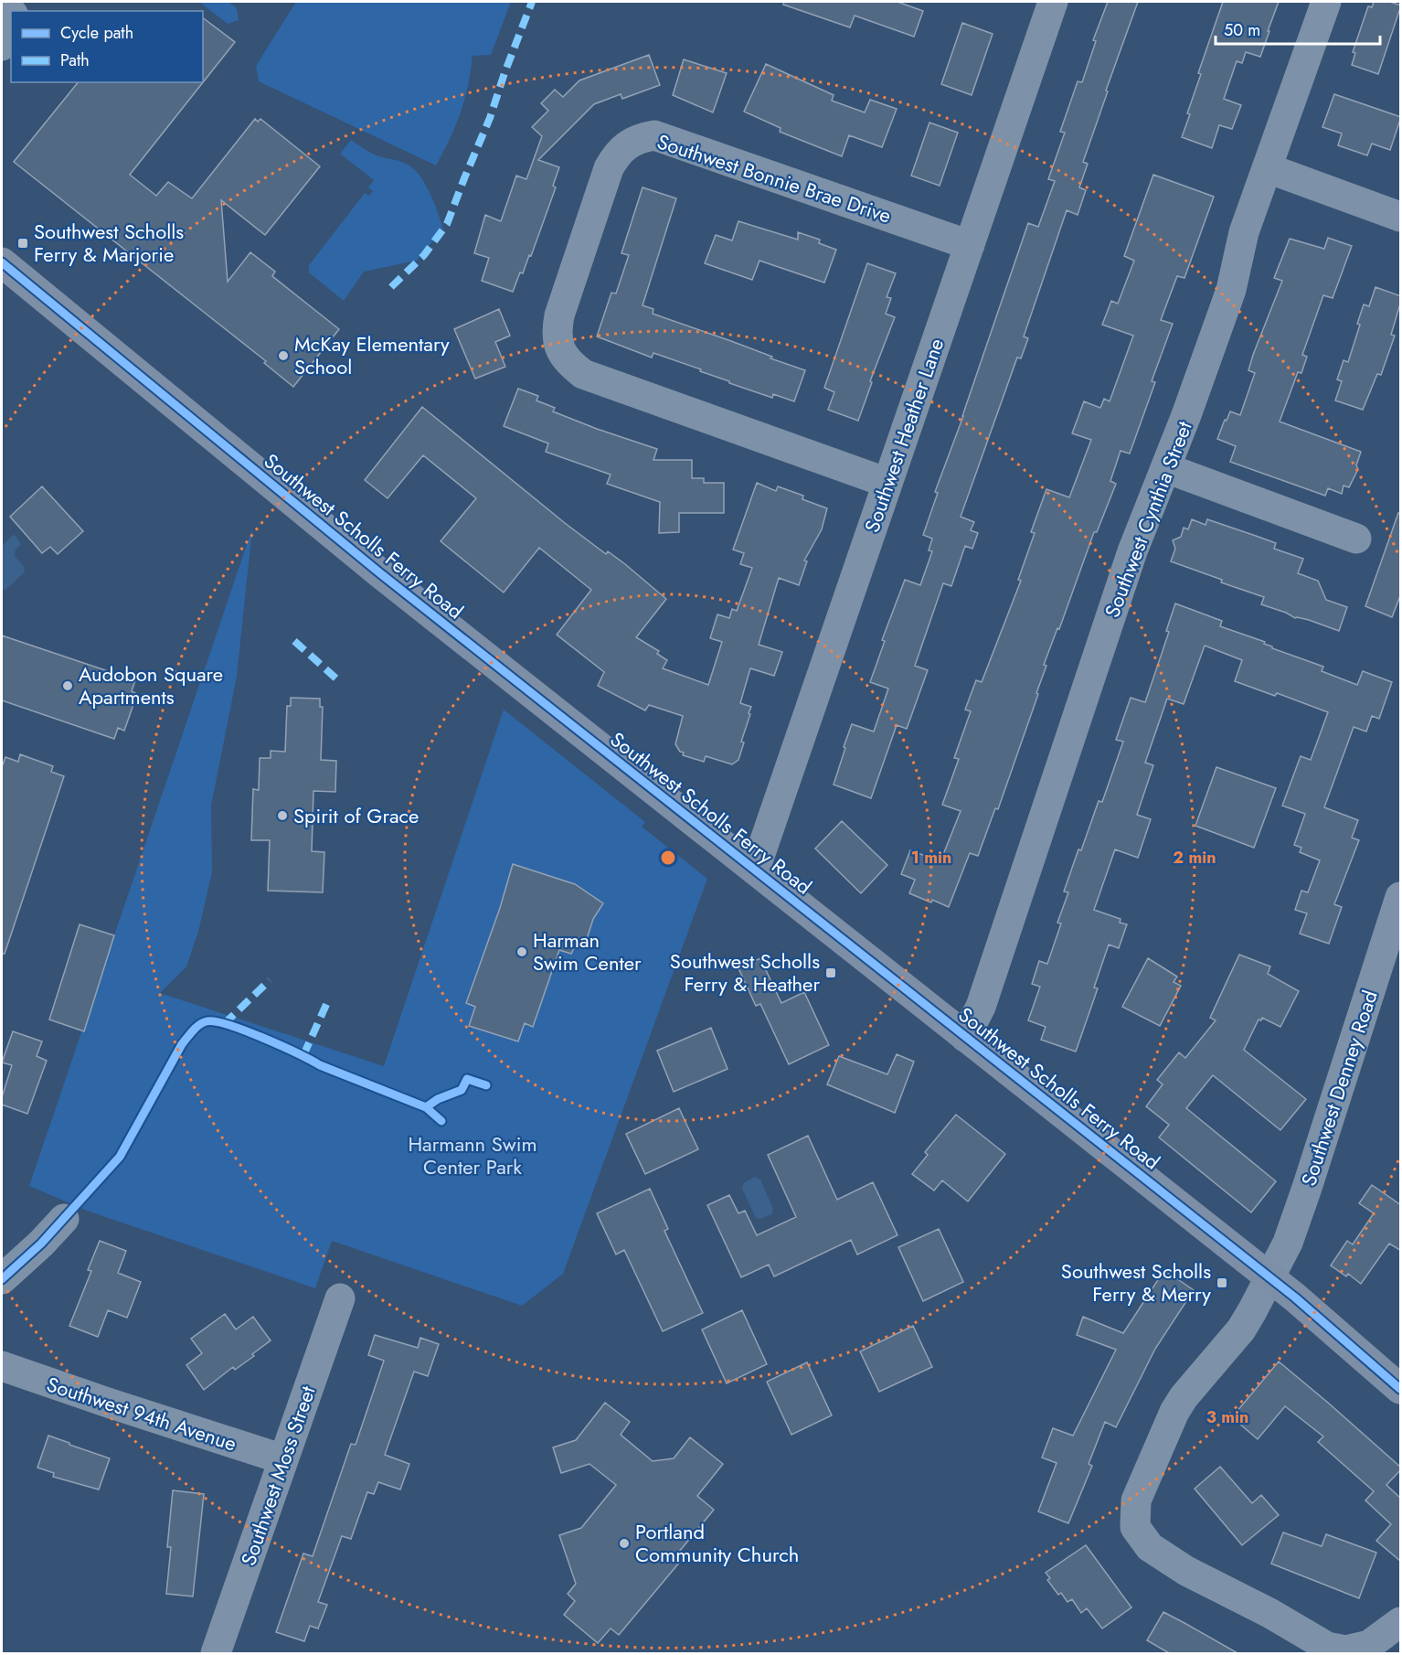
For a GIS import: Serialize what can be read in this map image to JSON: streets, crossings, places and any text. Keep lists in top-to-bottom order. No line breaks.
{"streets":{"main road":["Southwest Scholls Ferry Road"],"street":["Southwest Bonnie Brae Drive","Southwest Heather Lane","Southwest Cynthia Street","Southwest Denney Road","Southwest 94th Avenue","Southwest Moss Street"]},"crossings":[["Southwest Bonnie Brae Drive","Southwest Heather Lane"],["Southwest Heather Lane","Southwest Scholls Ferry Road"],["Southwest Cynthia Street","Southwest Scholls Ferry Road"],["Southwest Scholls Ferry Road","Southwest Denney Road"],["Southwest 94th Avenue","Southwest Moss Street"]],"parks":["Harmann Swim Center Park"],"places":{"transit":["Southwest Scholls Ferry & Marjorie","Southwest Scholls Ferry & Heather","Southwest Scholls Ferry & Merry"],"other":["McKay Elementary School","Audobon Square Apartments","Spirit of Grace","Harman Swim Center","Portland Community Church"]},"legend":["Cycle path","Path"],"scale_bar":"50 m","rings":["1 min","2 min","3 min"]}
